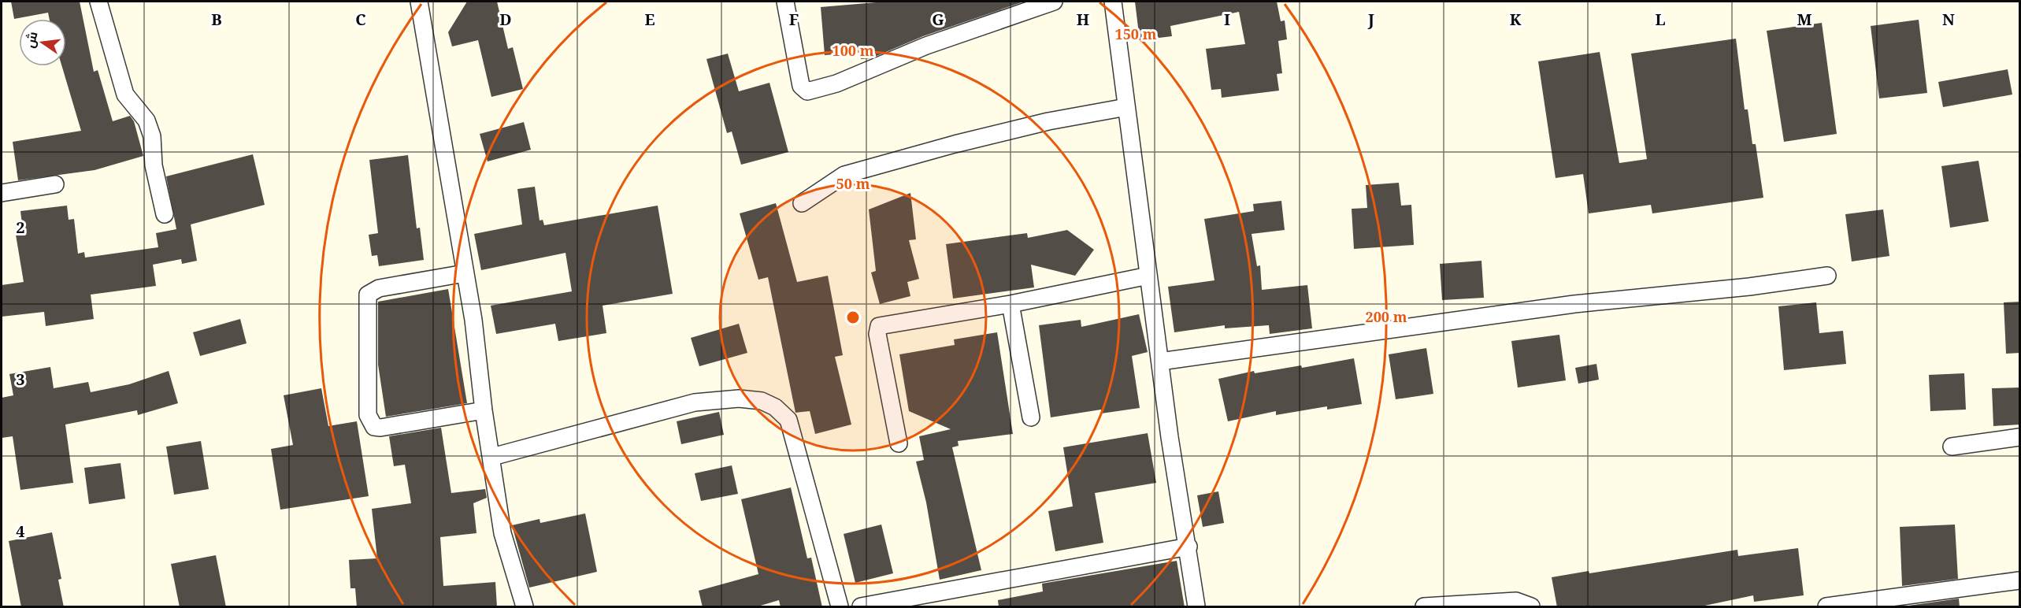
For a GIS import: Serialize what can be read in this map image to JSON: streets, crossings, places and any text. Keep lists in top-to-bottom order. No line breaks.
{"north":"left","grid":{"columns":["B","C","D","E","F","G","H","I","J","K","L","M","N"],"rows":["2","3","4"]},"rings":["150 m","100 m","50 m","200 m"]}
